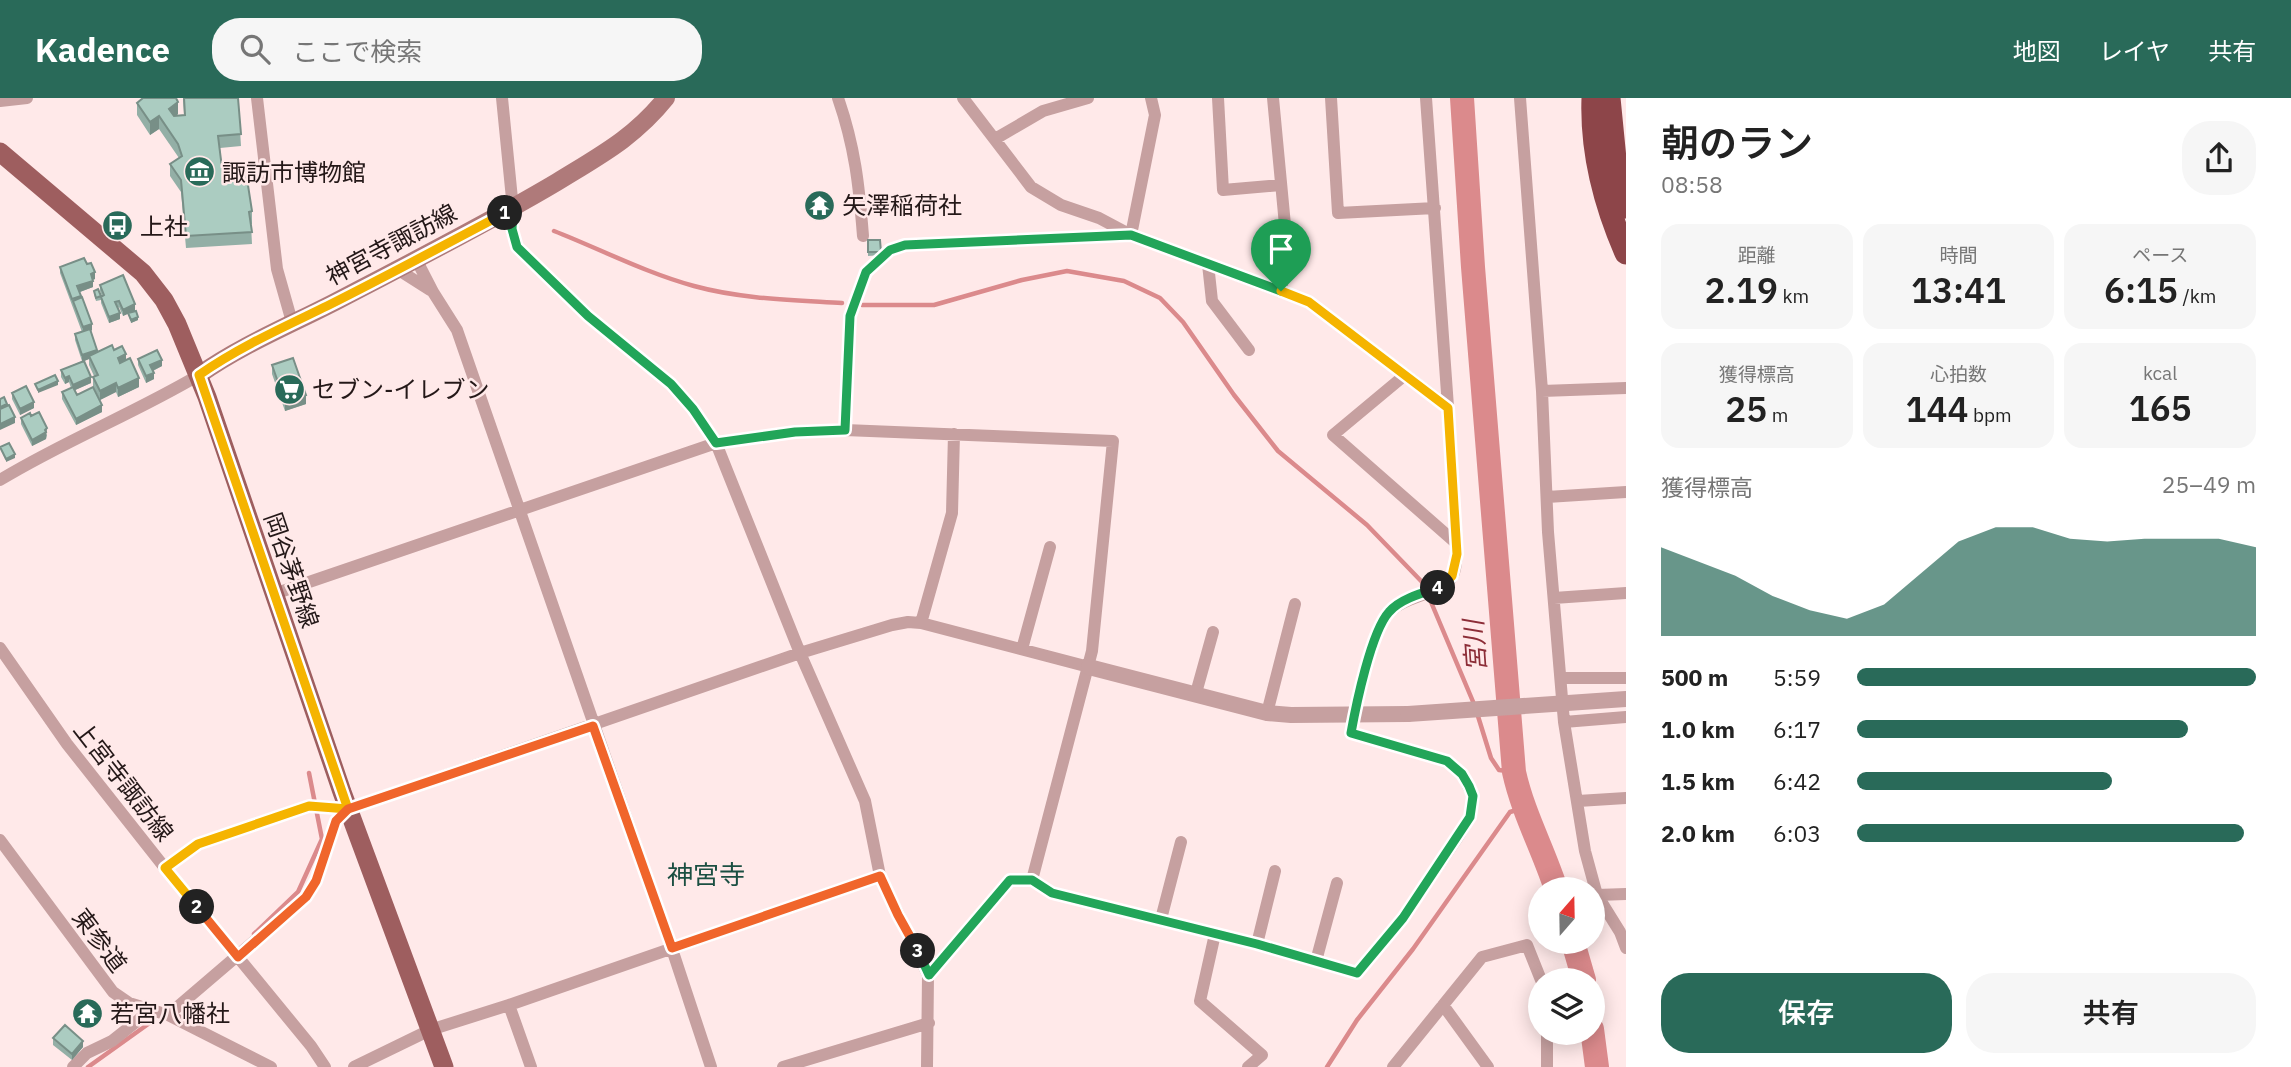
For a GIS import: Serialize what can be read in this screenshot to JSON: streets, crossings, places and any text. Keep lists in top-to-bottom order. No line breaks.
{"streets":{"main road":["神宮寺諏訪線","岡谷茅野線"],"street":["上宮寺諏訪線","東参道"]},"crossings":[["神宮寺諏訪線","岡谷茅野線"]],"districts":["神宮寺"],"water":["宮川"],"places":{"museum":["諏訪市博物館"],"temple":["矢澤稲荷社","若宮八幡社"],"bus stop":["上社"],"supermarket":["セブン-イレブン"]},"north":"top","page":{"header":"Kadence","search":"ここで検索","nav":["地図","レイヤ","共有"],"heading":["朝のラン","08:58"],"pins":["1","4","2","3"],"stats":[["距離","2.19 km"],["時間","13:41"],["ペース","6:15 /km"],["獲得標高","25 m"],["心拍数","144 bpm"],["kcal","165"]],"chart":["獲得標高","25–49 m"],"list":[{"name":"500 m","note":"5:59"},{"name":"1.0 km","note":"6:17"},{"name":"1.5 km","note":"6:42"},{"name":"2.0 km","note":"6:03"}],"buttons":["保存","共有"]}}
